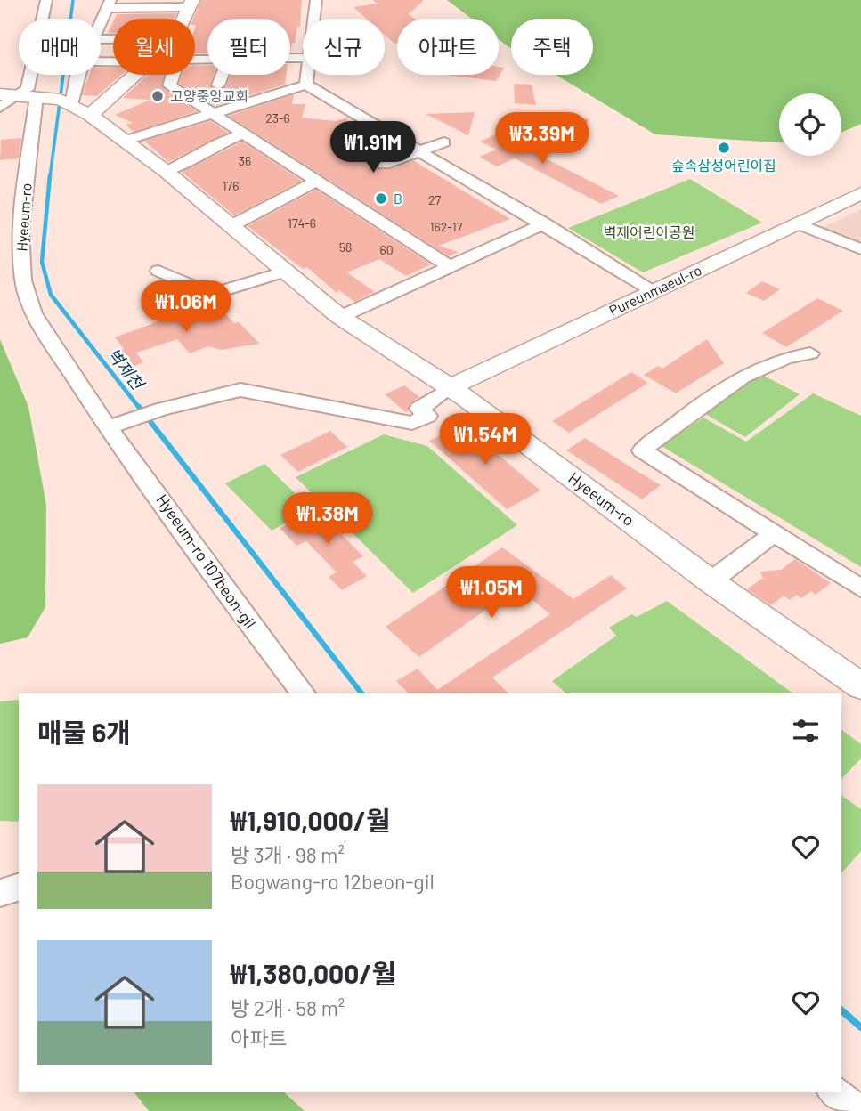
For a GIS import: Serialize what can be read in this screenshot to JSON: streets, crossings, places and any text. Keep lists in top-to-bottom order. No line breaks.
{"streets":{"main road":["Hyeeum-ro","Pureunmaeul-ro"],"street":["Hyeeum-ro 107beon-gil"]},"crossings":[["Hyeeum-ro","Pureunmaeul-ro"],["Hyeeum-ro","Hyeeum-ro 107beon-gil"]],"water":["벽제천"],"parks":["벽제어린이공원"],"places":["고양중앙교회","숲속삼성어린이집","B"],"house_numbers":["23-6","36","176","27","174-6","162-17","58","60"],"page":{"chip":["매매","월세","필터","신규","아파트","주택"],"price":["₩3.39M","₩1.91M","₩1.06M","₩1.54M","₩1.38M","₩1.05M"],"heading":"매물 6개","list":[{"name":"₩1,910,000/월","note":"방 3개 · 98 m² · Bogwang-ro 12beon-gil"},{"name":"₩1,380,000/월","note":"방 2개 · 58 m² · 아파트"}]}}
